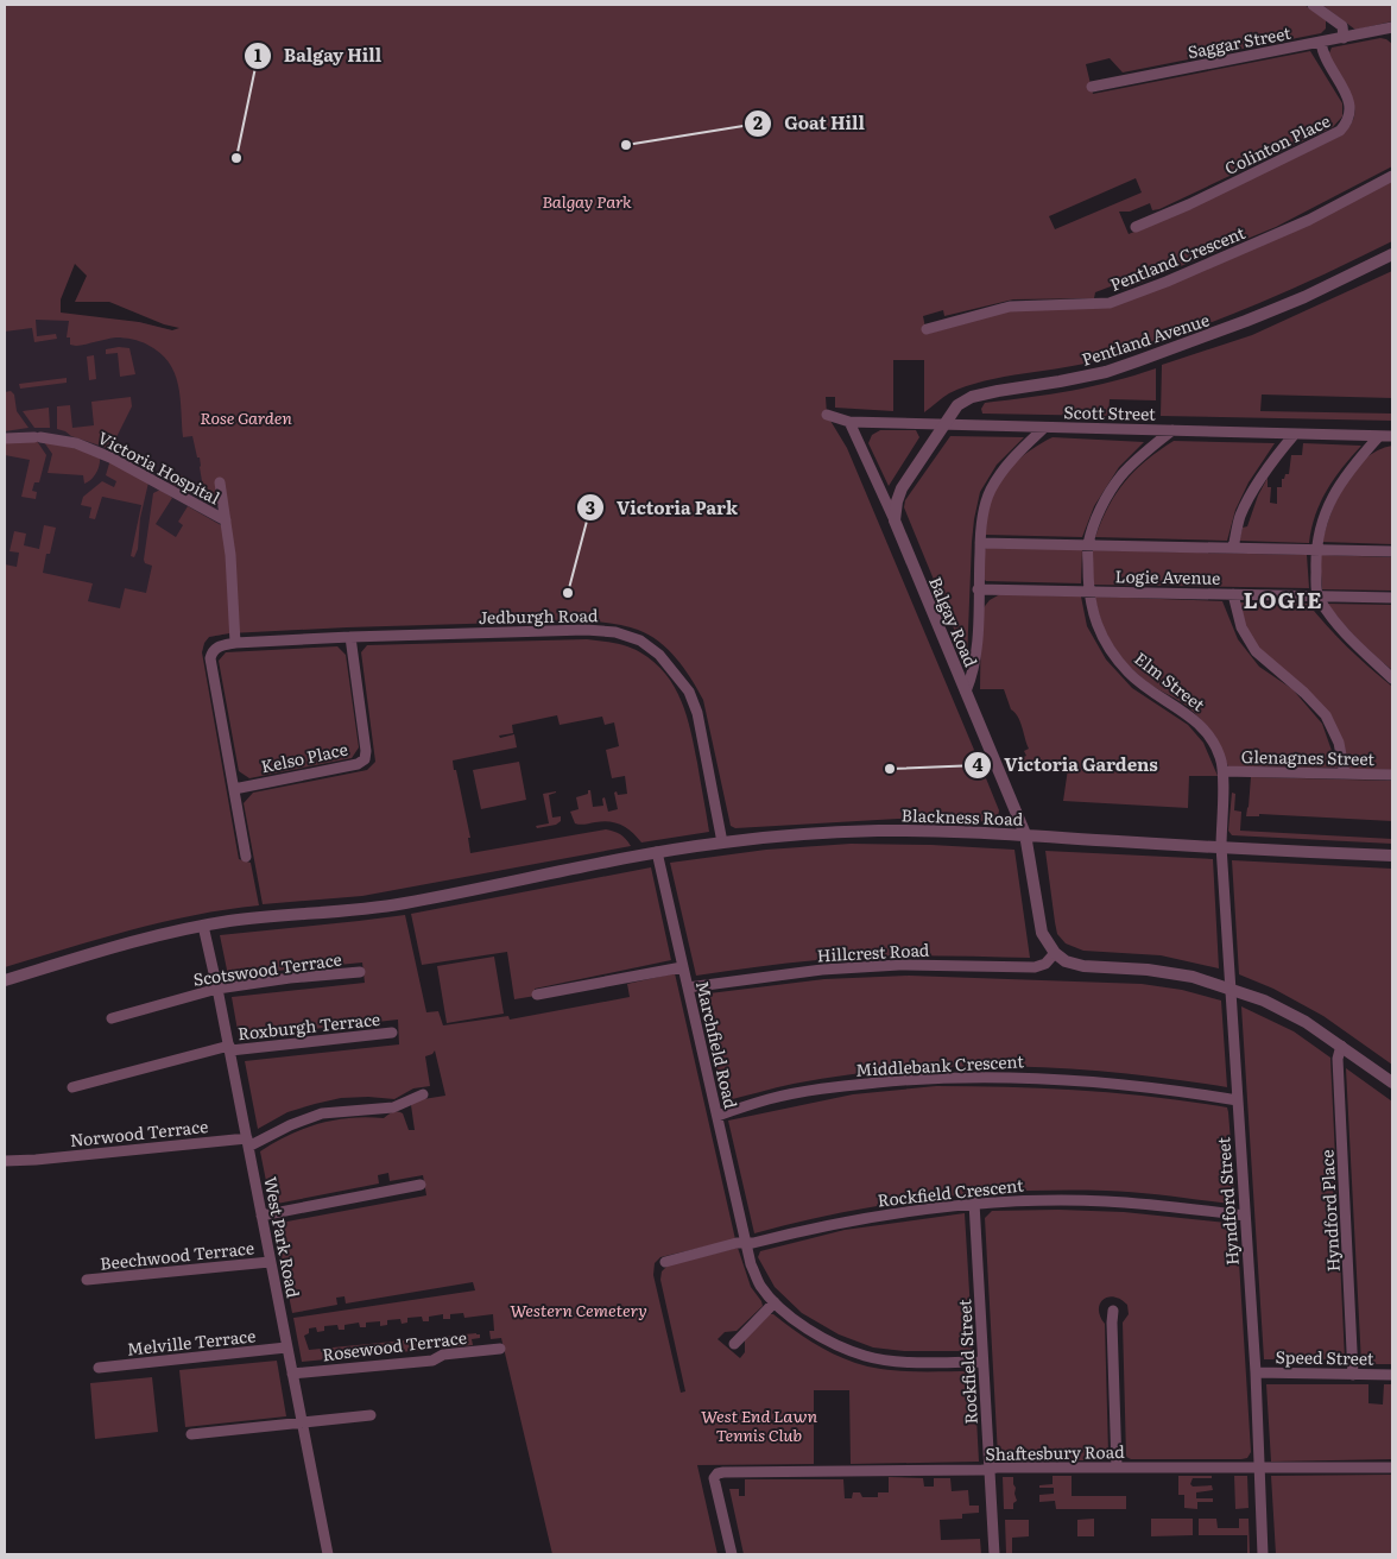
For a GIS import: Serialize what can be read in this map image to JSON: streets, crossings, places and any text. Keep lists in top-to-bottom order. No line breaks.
{"streets":{"street":["Saggar Street","Colinton Place","Pentland Crescent","Pentland Avenue","Scott Street","Victoria Hospital","Logie Avenue","Jedburgh Road","Balgay Road","Elm Street","Kelso Place","Glenagnes Street","Blackness Road","Hillcrest Road","Scotswood Terrace","Roxburgh Terrace","Marchfield Road","Middlebank Crescent","Norwood Terrace","Rockfield Crescent","Hyndford Street","Hyndford Place","West Park Road","Beechwood Terrace","Melville Terrace","Rosewood Terrace","Speed Street","Rockfield Street","Shaftesbury Road"]},"crossings":[["Saggar Street","Colinton Place"],["Pentland Avenue","Scott Street"],["Pentland Avenue","Balgay Road"],["Scott Street","Balgay Road"],["Scott Street","Elm Street"],["Logie Avenue","Elm Street"],["Jedburgh Road","Kelso Place"],["Jedburgh Road","Blackness Road"],["Balgay Road","Blackness Road"],["Balgay Road","Hillcrest Road"],["Elm Street","Glenagnes Street"],["Elm Street","Blackness Road"],["Elm Street","Hyndford Street"],["Blackness Road","Marchfield Road"],["Blackness Road","Hyndford Street"],["Blackness Road","West Park Road"],["Hillcrest Road","Marchfield Road"],["Scotswood Terrace","West Park Road"],["Roxburgh Terrace","West Park Road"],["Marchfield Road","Middlebank Crescent"],["Marchfield Road","Rockfield Crescent"],["Marchfield Road","Rockfield Street"],["Middlebank Crescent","Hyndford Street"],["Norwood Terrace","West Park Road"],["Rockfield Crescent","Hyndford Street"],["Rockfield Crescent","Rockfield Street"],["Hyndford Street","Speed Street"],["Hyndford Street","Shaftesbury Road"],["Hyndford Place","Speed Street"],["West Park Road","Beechwood Terrace"],["West Park Road","Melville Terrace"],["West Park Road","Rosewood Terrace"],["Rockfield Street","Shaftesbury Road"]],"districts":["LOGIE"],"parks":["Balgay Park","Rose Garden","Western Cemetery","West End Lawn Tennis Club"],"places":["Goat Hill","Balgay Hill","Victoria Park","Victoria Gardens"]}
